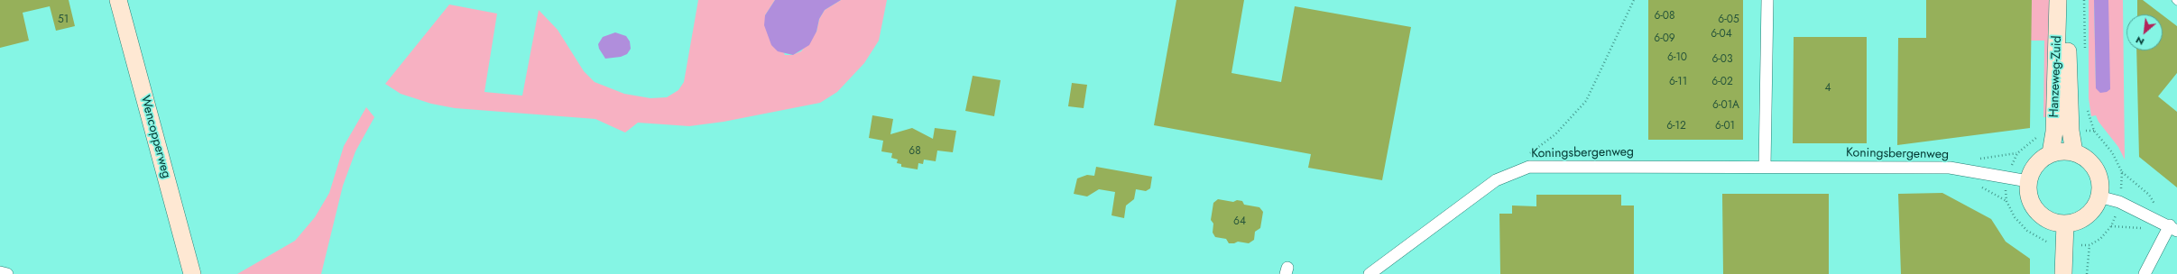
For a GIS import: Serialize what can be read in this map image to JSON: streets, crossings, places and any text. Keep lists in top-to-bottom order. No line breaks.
{"streets":{"street":["Hanzeweg-Zuid","Wencopperweg","Koningsbergenweg"]},"crossings":[["Hanzeweg-Zuid","Koningsbergenweg"]],"house_numbers":["6-08","51","6-05","6-04","6-09","6-10","6-03","6-11","6-02","4","6-01A","6-12","6-01","68","64"],"north":"bottom left"}
